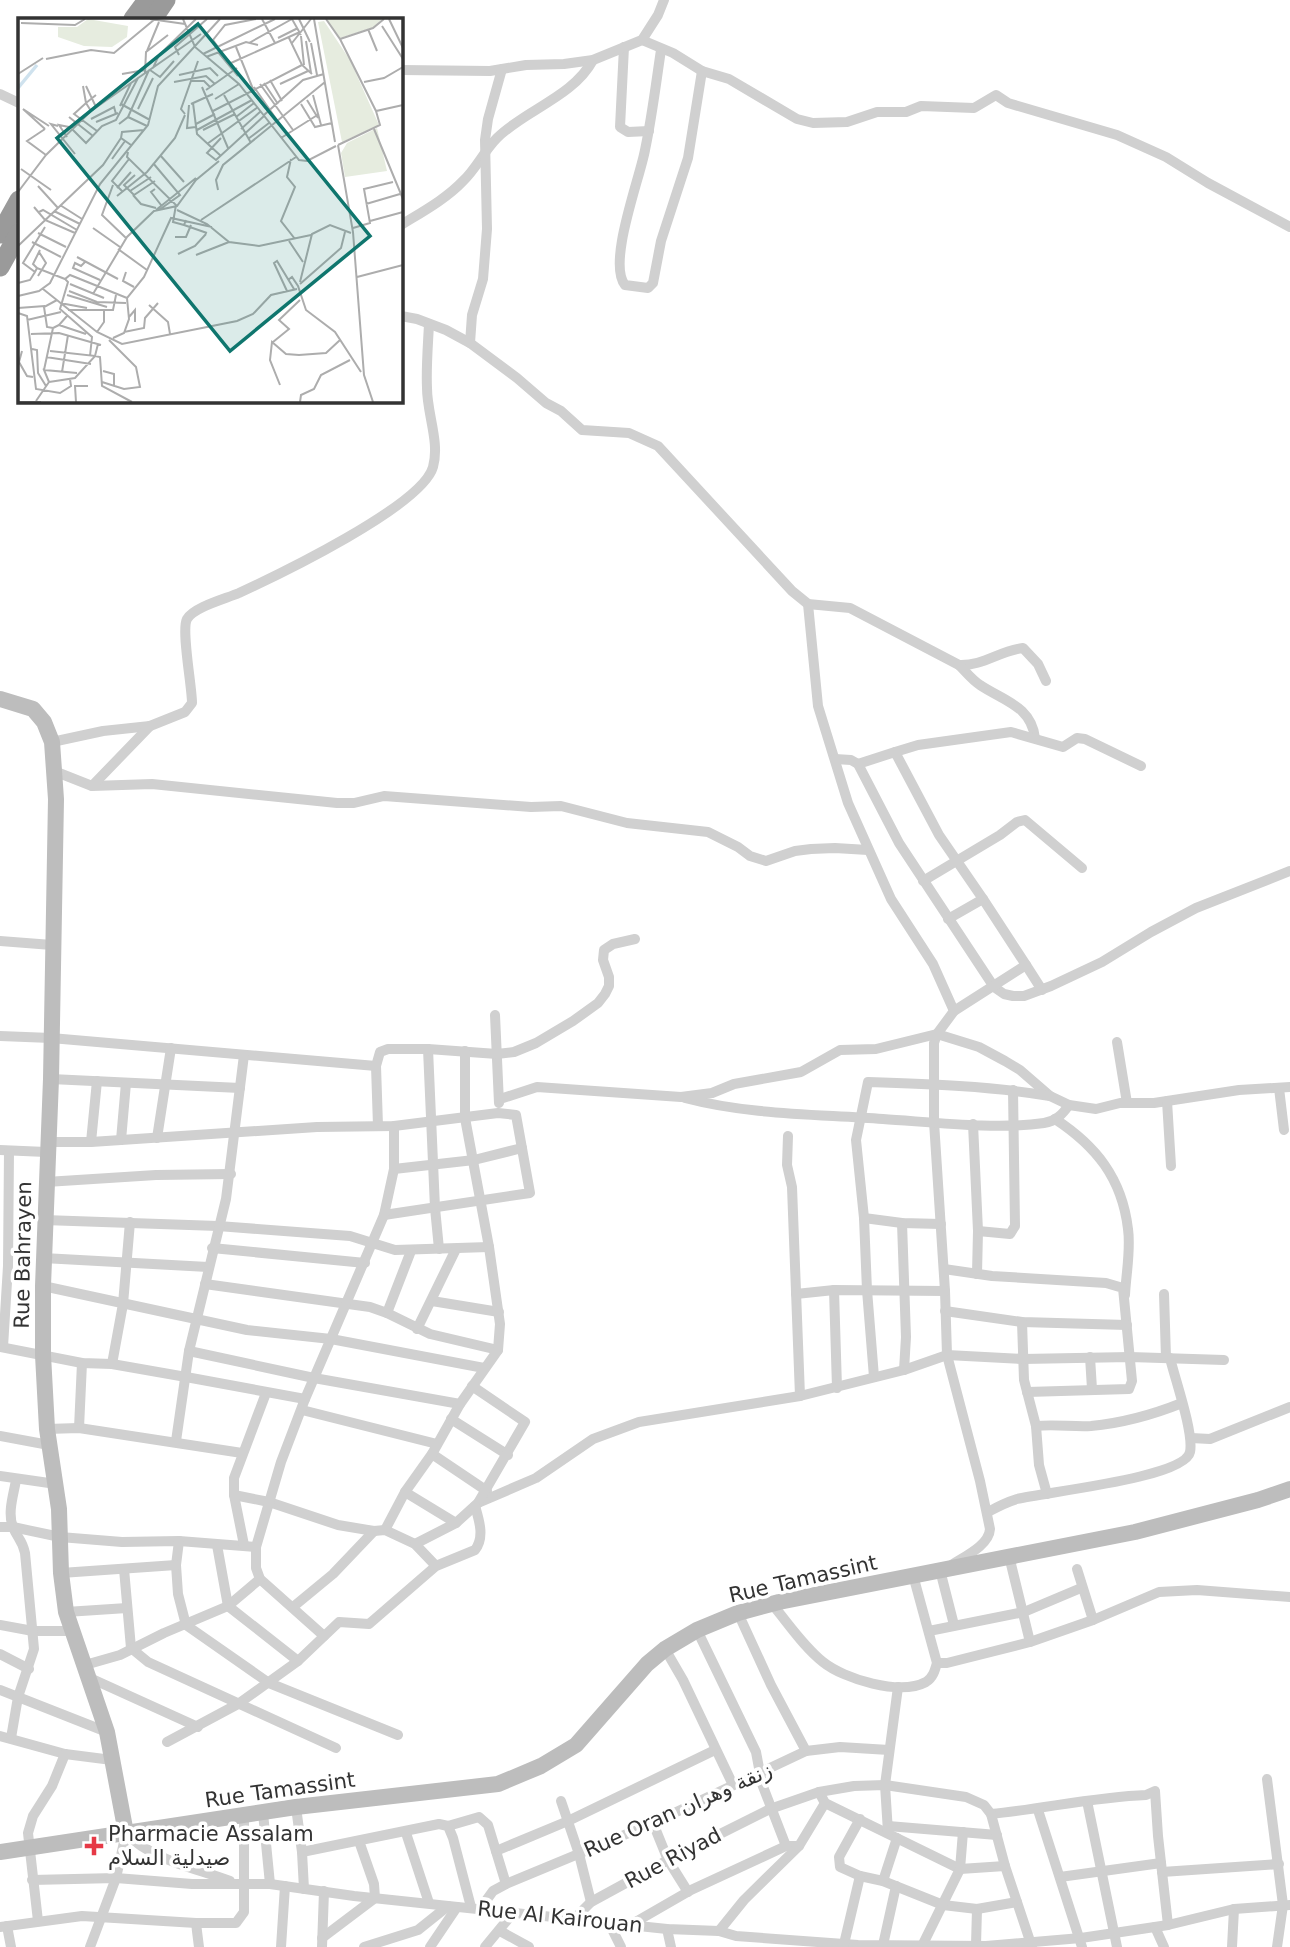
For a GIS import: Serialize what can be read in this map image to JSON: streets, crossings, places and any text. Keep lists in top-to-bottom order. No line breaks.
{"streets":{"main road":["Rue Bahrayen","Rue Tamassint"],"street":["Rue Oran زنقة وهران","Rue Riyad","Rue Al Kairouan"]},"crossings":[["Rue Bahrayen","Rue Tamassint"],["Rue Bahrayen","Rue Al Kairouan"],["Rue Tamassint","Rue Al Kairouan"],["Rue Oran زنقة وهران","Rue Al Kairouan"],["Rue Riyad","Rue Al Kairouan"]],"places":{"health":["Pharmacie Assalam صيدلية السلام"]}}
